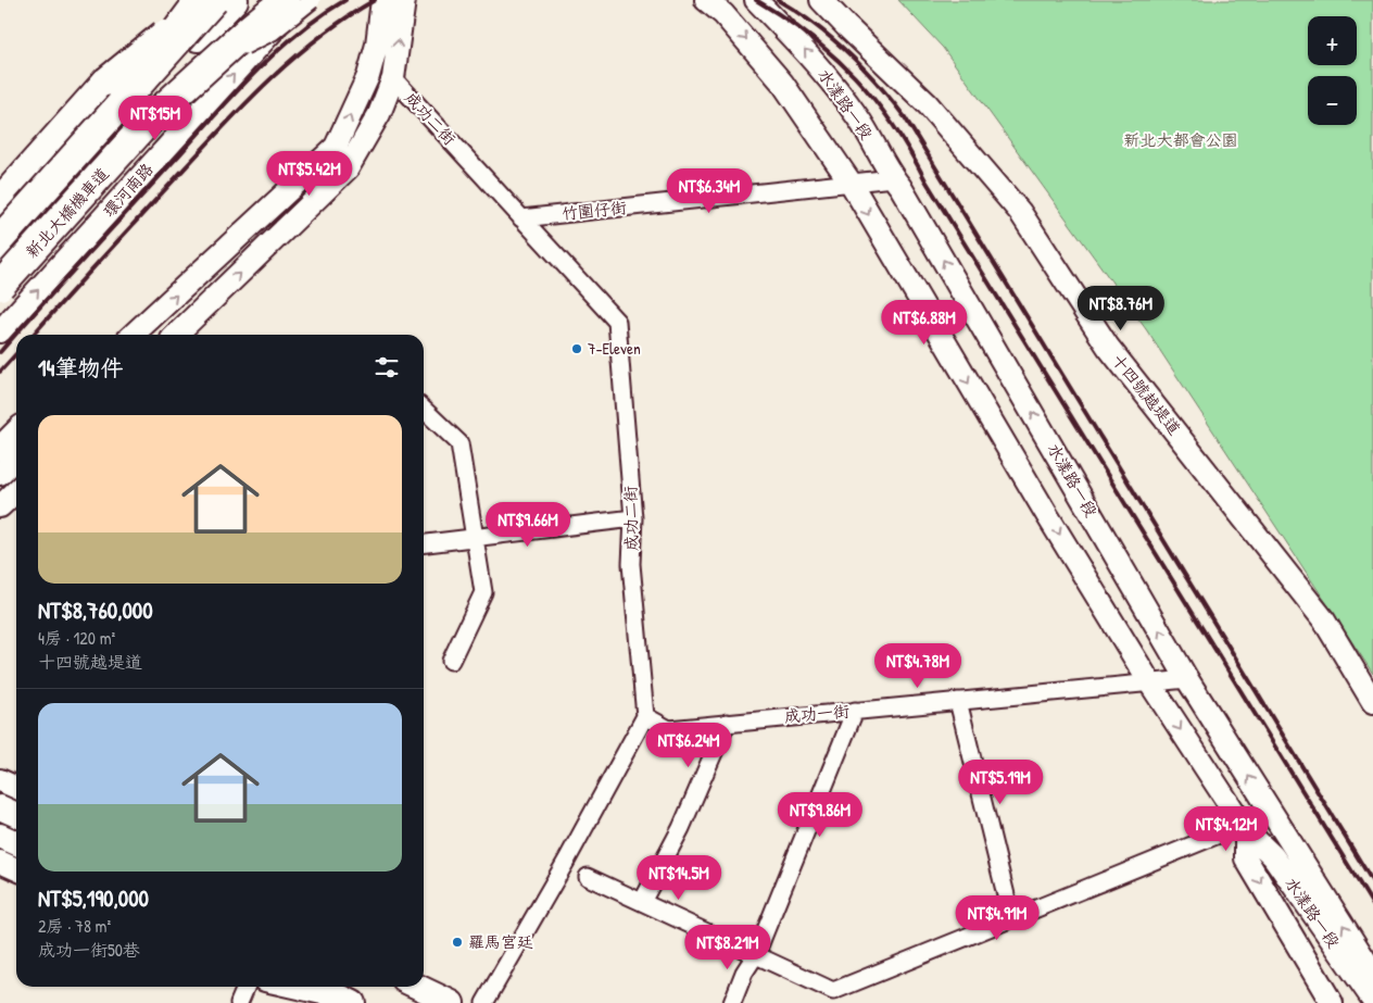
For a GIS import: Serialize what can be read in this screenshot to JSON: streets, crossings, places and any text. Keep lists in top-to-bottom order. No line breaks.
{"streets":{"street":["水漾路一段","成功二街","環河南路","竹圍仔街","新北大橋機車道","十四號越堤道","成功一街"]},"crossings":[["水漾路一段","竹圍仔街"],["水漾路一段","成功一街"],["成功二街","竹圍仔街"],["成功二街","成功一街"]],"parks":["新北大都會公園"],"places":["7-Eleven","羅馬宮廷"],"page":{"map_buttons":["+","−"],"price":["NT$15M","NT$5.42M","NT$6.34M","NT$8.76M","NT$6.88M","NT$9.66M","NT$4.78M","NT$6.24M","NT$5.19M","NT$9.86M","NT$4.12M","NT$14.5M","NT$4.91M","NT$8.21M"],"heading":"14筆物件","list":[{"name":"NT$8,760,000","note":"4房 · 120 m² · 十四號越堤道"},{"name":"NT$5,190,000","note":"2房 · 78 m² · 成功一街50巷"}]}}
